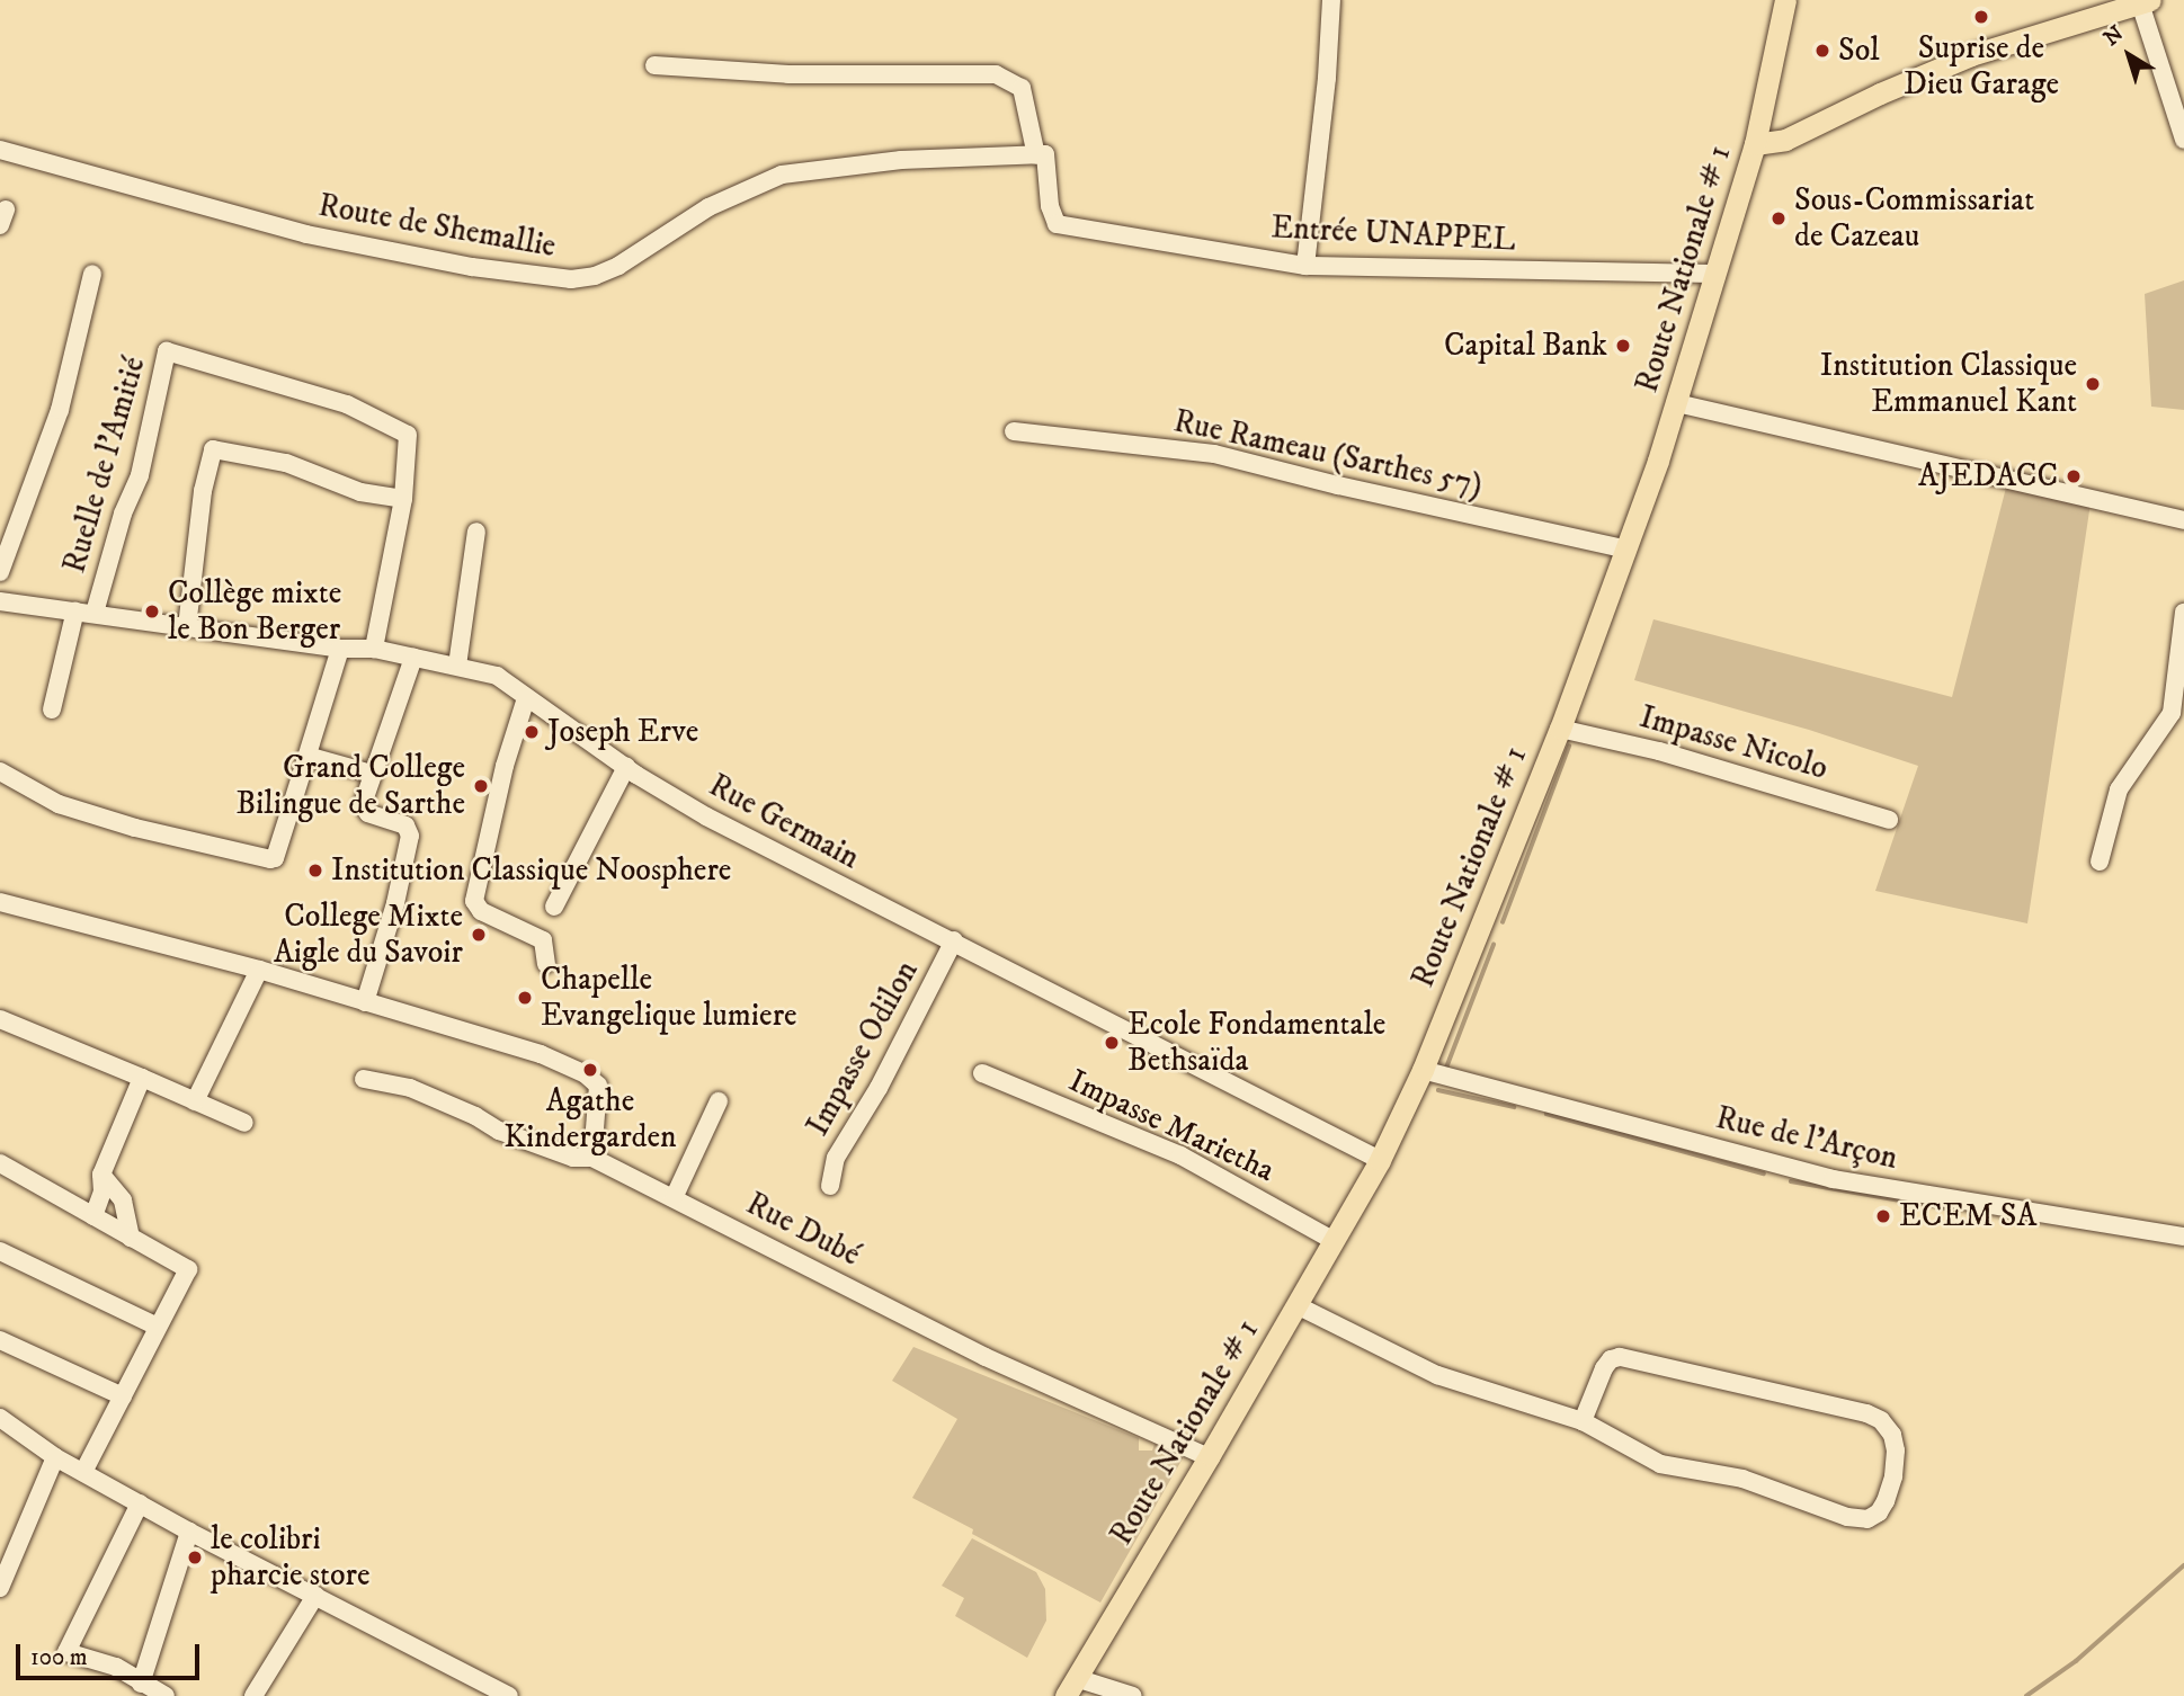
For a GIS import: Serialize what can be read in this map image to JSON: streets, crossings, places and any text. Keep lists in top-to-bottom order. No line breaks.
{"streets":{"main road":["Route Nationale # 1"],"street":["Route de Shemallie","Entrée UNAPPEL","Rue Rameau (Sarthes 57)","Ruelle de l'Amitié","Impasse Nicolo","Rue Germain","Impasse Odilon","Impasse Marietha","Rue de l'Arçon","Rue Dubé"]},"crossings":[["Route de Shemallie","Entrée UNAPPEL"],["Entrée UNAPPEL","Route Nationale # 1"],["Route Nationale # 1","Rue Rameau (Sarthes 57)"],["Route Nationale # 1","Impasse Nicolo"],["Route Nationale # 1","Rue Germain"],["Route Nationale # 1","Impasse Marietha"],["Route Nationale # 1","Rue de l'Arçon"],["Route Nationale # 1","Rue Dubé"],["Ruelle de l'Amitié","Rue Germain"],["Rue Germain","Impasse Odilon"]],"places":["Suprise de Dieu Garage","Sol","Sous-Commissariat de Cazeau","Capital Bank","Institution Classique Emmanuel Kant","AJEDACC","Collège mixte le Bon Berger","Joseph Erve","Grand College Bilingue de Sarthe","Institution Classique Noosphere","College Mixte Aigle du Savoir","Chapelle Evangelique lumiere","Ecole Fondamentale Bethsaïda","Agathe Kindergarden","ECEM SA","le colibri pharcie store"],"scale_bar":"100 m","north":"top left"}
